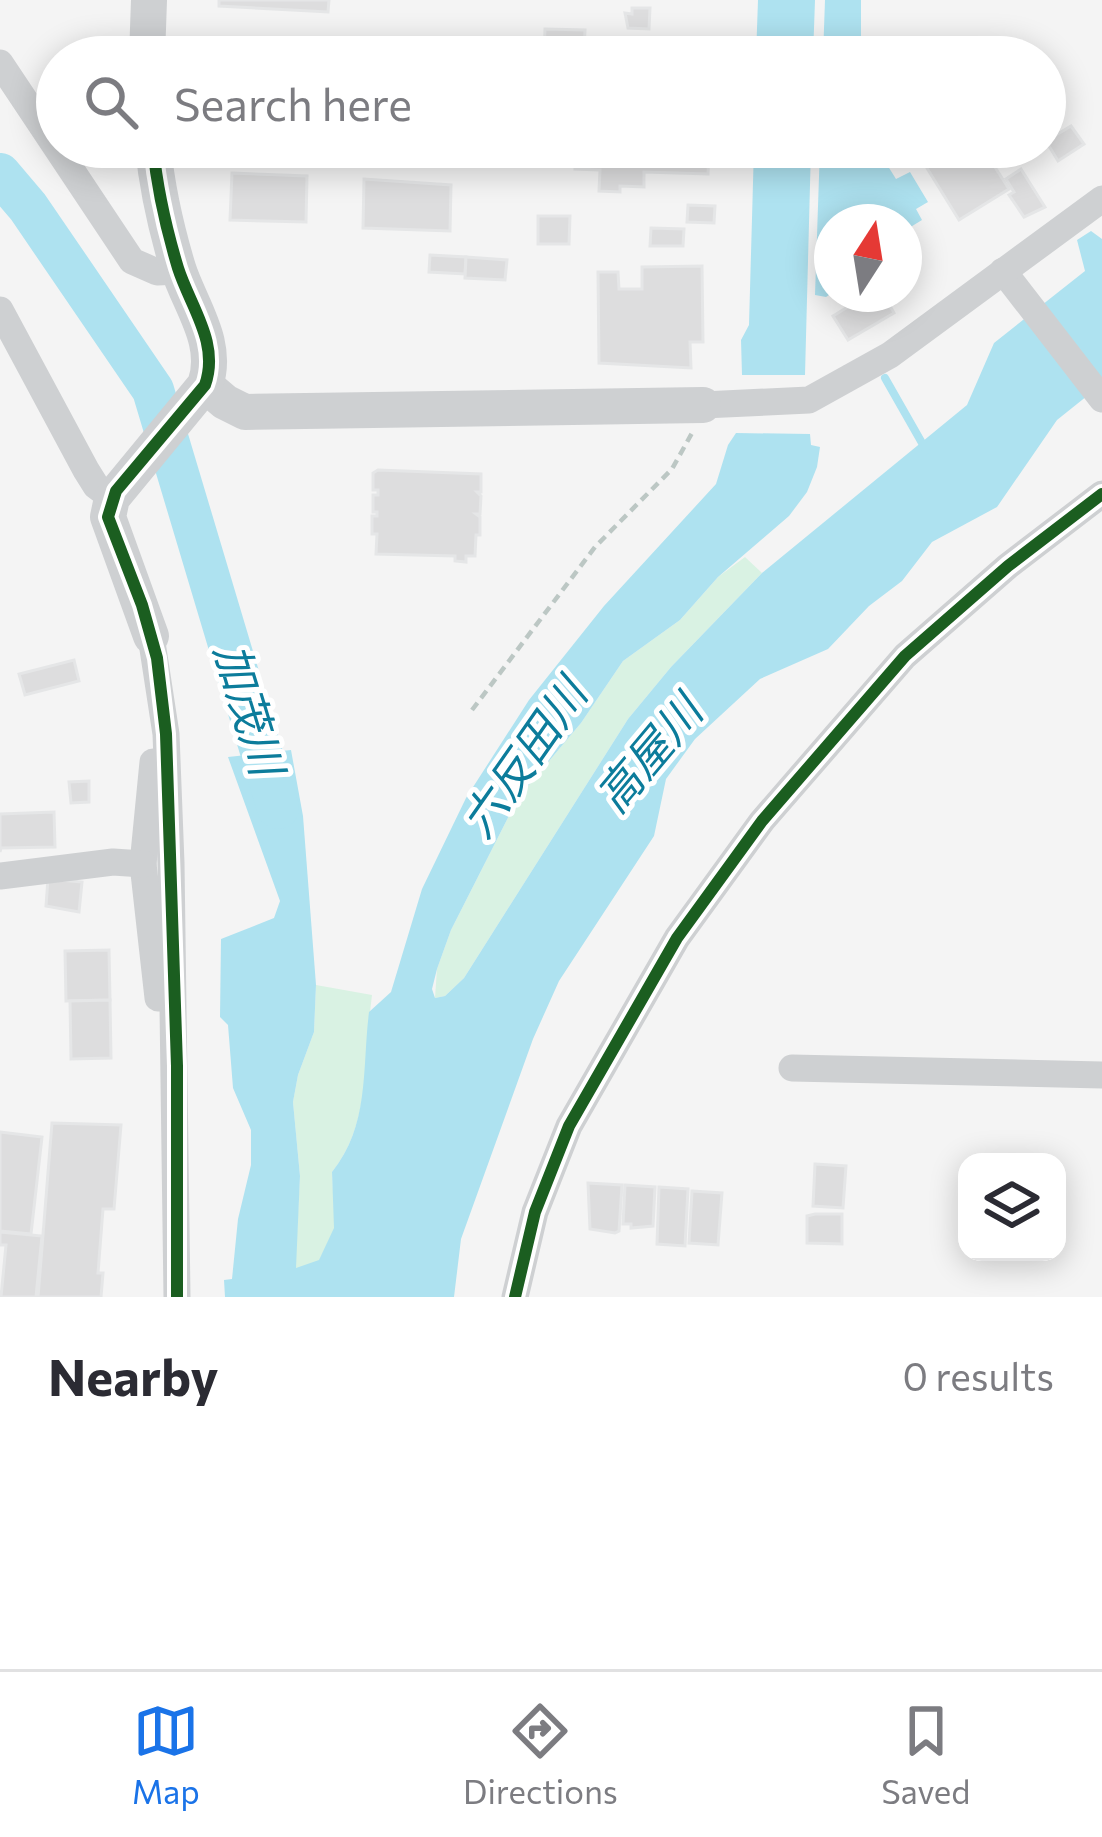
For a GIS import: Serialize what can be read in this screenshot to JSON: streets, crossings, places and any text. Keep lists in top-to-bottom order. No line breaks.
{"water":["加茂川","高屋川","六反田川"],"north":"top","page":{"search":"Search here","heading":["Nearby","0 results"],"nav":["Map","Directions","Saved"]}}
